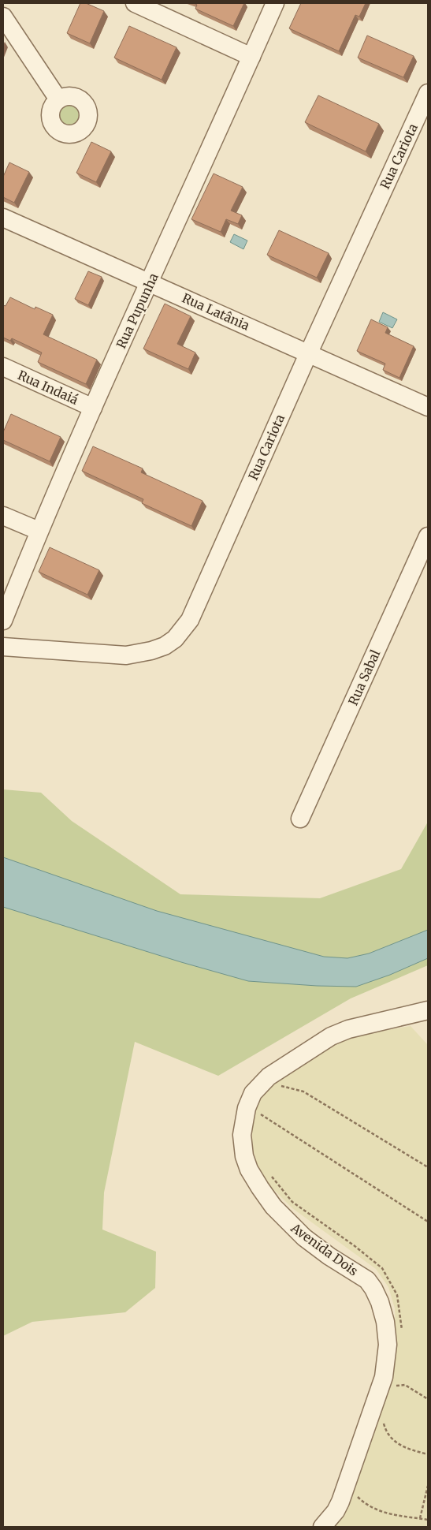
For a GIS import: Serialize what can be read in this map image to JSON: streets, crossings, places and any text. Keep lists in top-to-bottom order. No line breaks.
{"streets":{"street":["Rua Cariota","Rua Pupunha","Rua Latânia","Rua Indaiá","Rua Sabal","Avenida Dois"]},"crossings":[["Rua Cariota","Rua Latânia"],["Rua Pupunha","Rua Latânia"],["Rua Pupunha","Rua Indaiá"]]}
